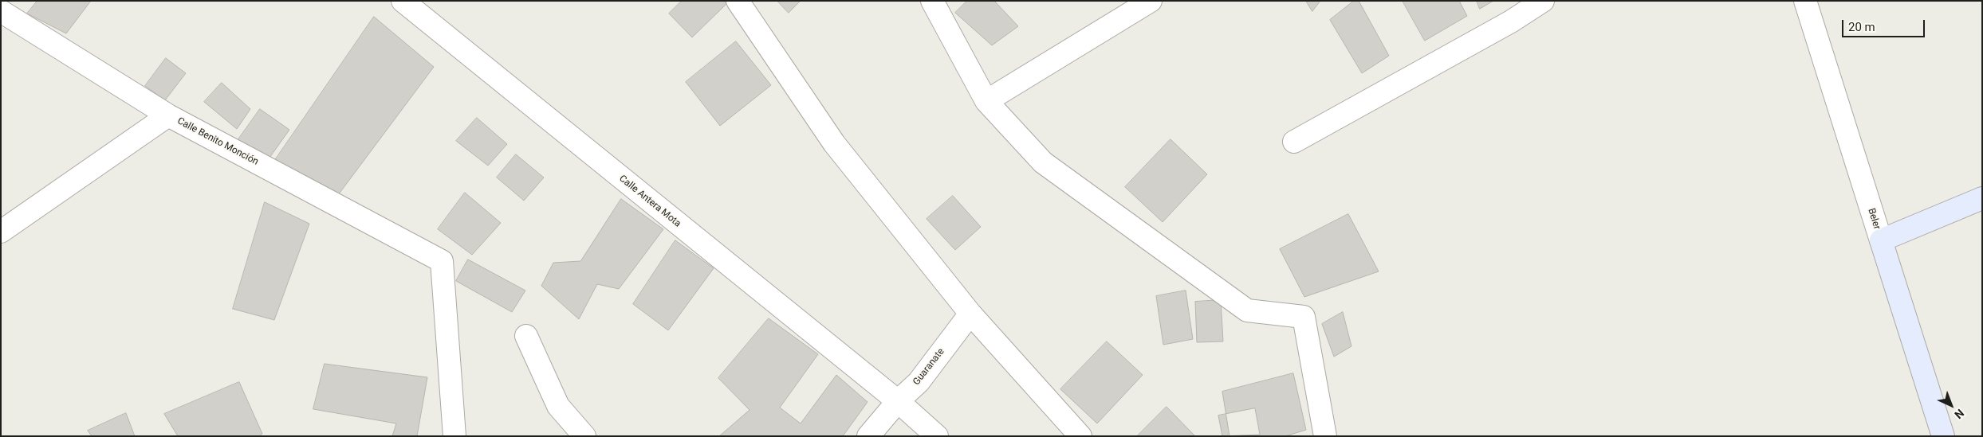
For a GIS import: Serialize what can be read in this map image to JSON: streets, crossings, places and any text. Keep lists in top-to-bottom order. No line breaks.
{"streets":{"main road":["Beler"],"street":["Calle Benito Monción","Calle Antera Mota","Guaranate"]},"crossings":[["Calle Antera Mota","Guaranate"]],"scale_bar":"20 m","north":"bottom right"}
